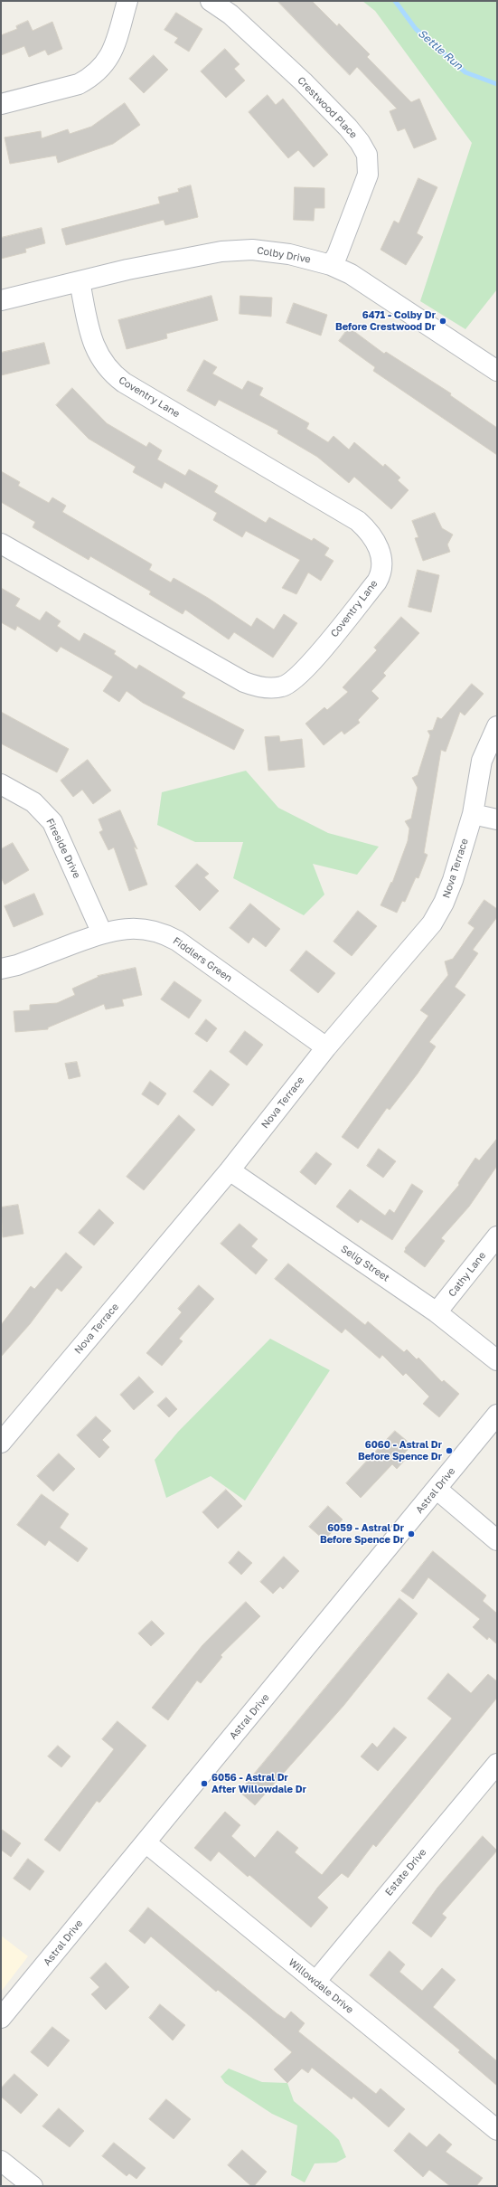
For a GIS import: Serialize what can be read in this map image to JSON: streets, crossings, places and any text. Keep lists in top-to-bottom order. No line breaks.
{"streets":{"street":["Crestwood Place","Colby Drive","Coventry Lane","Fireside Drive","Nova Terrace","Fiddlers Green","Selig Street","Cathy Lane","Astral Drive","Estate Drive","Willowdale Drive"]},"crossings":[["Crestwood Place","Colby Drive"],["Colby Drive","Coventry Lane"],["Fireside Drive","Fiddlers Green"],["Nova Terrace","Fiddlers Green"],["Nova Terrace","Selig Street"],["Selig Street","Cathy Lane"],["Astral Drive","Willowdale Drive"],["Estate Drive","Willowdale Drive"]],"water":["Settle Run"],"places":["6471 - Colby Dr Before Crestwood Dr","6060 - Astral Dr Before Spence Dr","6059 - Astral Dr Before Spence Dr","6056 - Astral Dr After Willowdale Dr"]}
